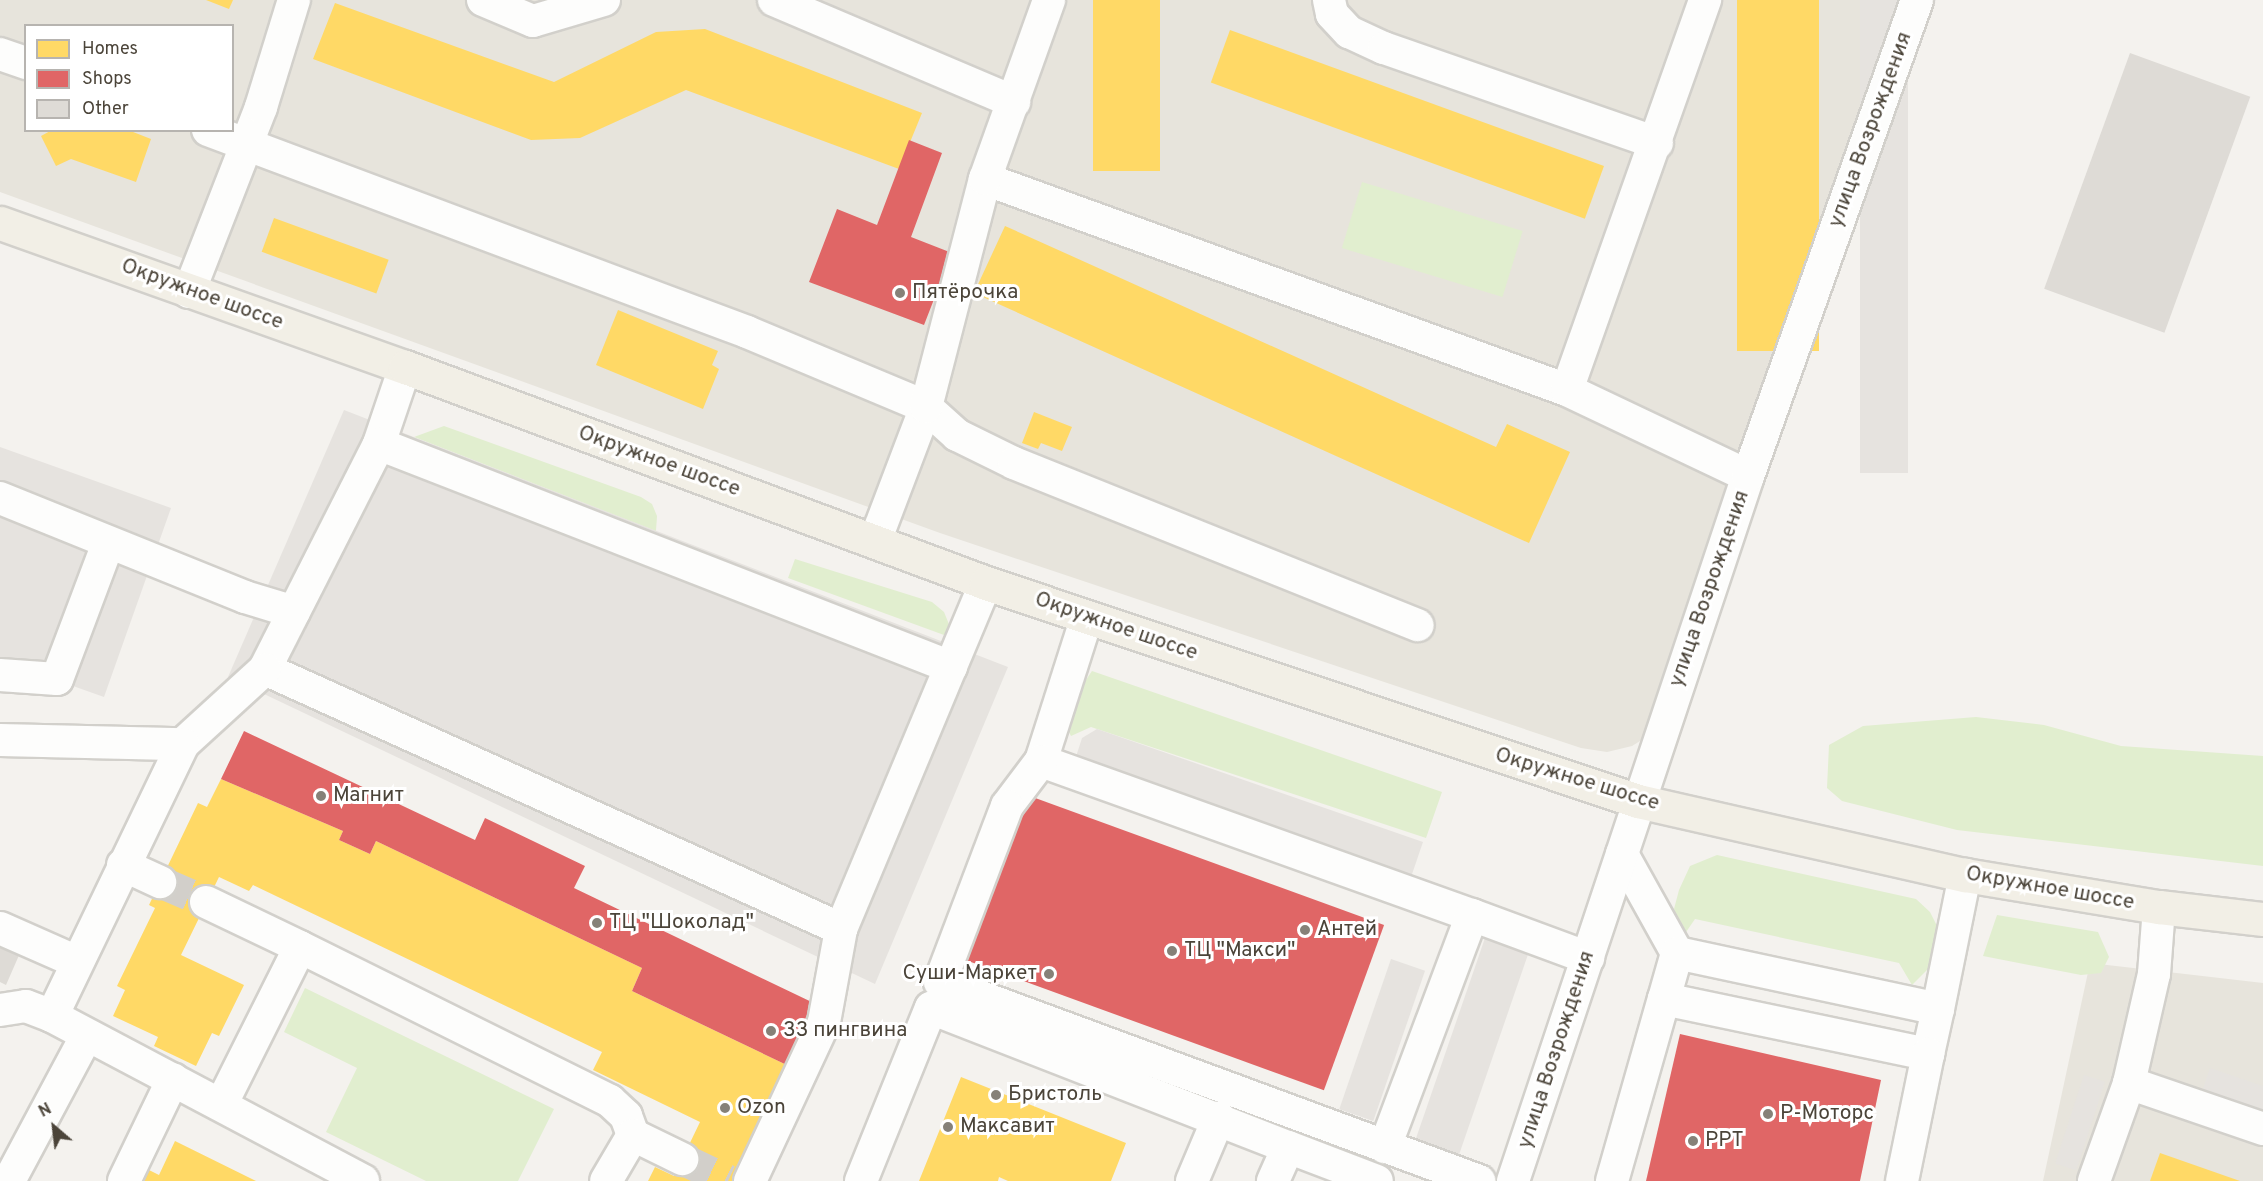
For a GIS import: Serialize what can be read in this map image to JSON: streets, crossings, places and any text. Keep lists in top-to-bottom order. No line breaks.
{"streets":{"main road":["Окружное шоссе"],"street":["улица Возрождения"]},"crossings":[["улица Возрождения","Окружное шоссе"]],"places":["Пятёрочка","Магнит","ТЦ \"Шоколад\"","Антей","ТЦ \"Макси\"","Суши-Маркет","33 пингвина","Бристоль","Ozon","Р-Моторс","Максавит","РРТ"],"legend":["Homes","Shops","Other"],"north":"top left"}
